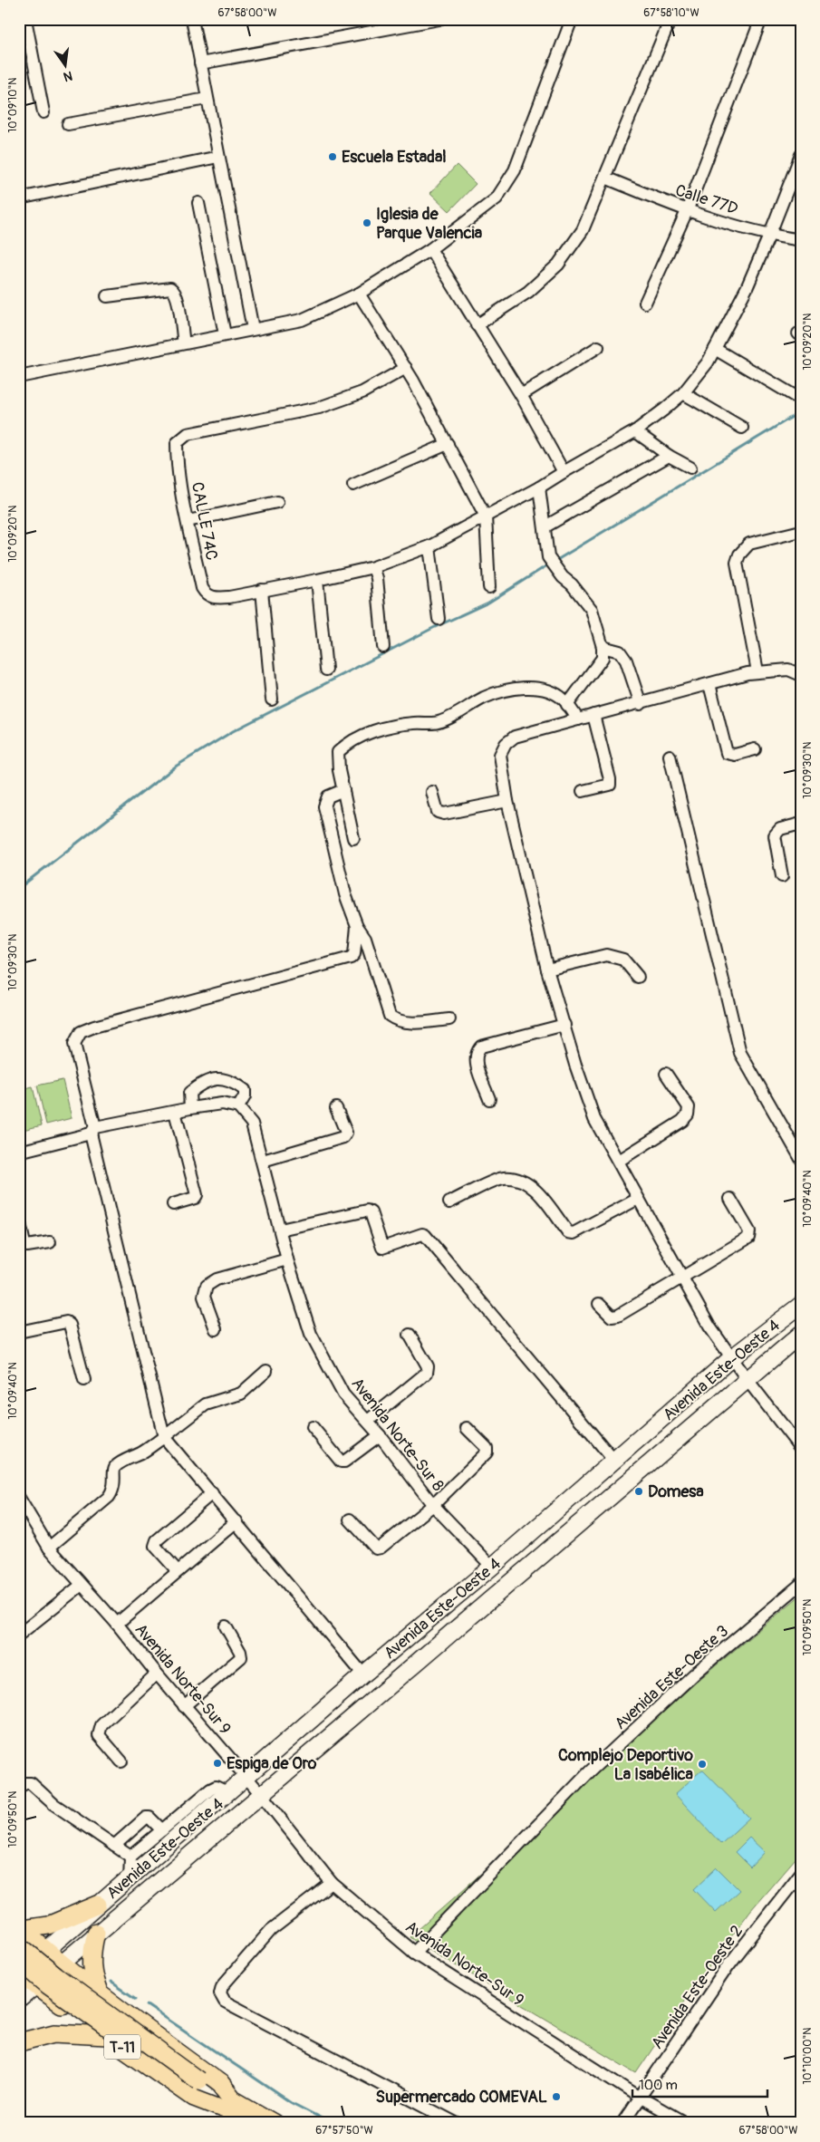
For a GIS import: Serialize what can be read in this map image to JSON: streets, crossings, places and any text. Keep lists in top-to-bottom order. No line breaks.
{"streets":{"main road":["Avenida Este-Oeste 4","T-11"],"street":["Calle 77D","CALLE 74C","Avenida Norte-Sur 8","Avenida Este-Oeste 3","Avenida Norte-Sur 9","Avenida Este-Oeste 2"]},"crossings":[["Avenida Este-Oeste 4","Avenida Norte-Sur 8"],["Avenida Este-Oeste 4","Avenida Norte-Sur 9"],["Avenida Este-Oeste 4","T-11"],["Avenida Este-Oeste 3","Avenida Norte-Sur 9"],["Avenida Norte-Sur 9","Avenida Este-Oeste 2"]],"places":["Escuela Estadal","Iglesia de Parque Valencia","Domesa","Espiga de Oro","Complejo Deportivo La Isabélica","Supermercado COMEVAL"],"scale_bar":"100 m","north":"bottom","coordinates":["67°58'00\"W","67°58'10\"W","10°09'10\"N","10°09'20\"N","10°09'30\"N","10°09'40\"N","10°09'50\"N","10°10'00\"N","67°57'50\"W"]}
